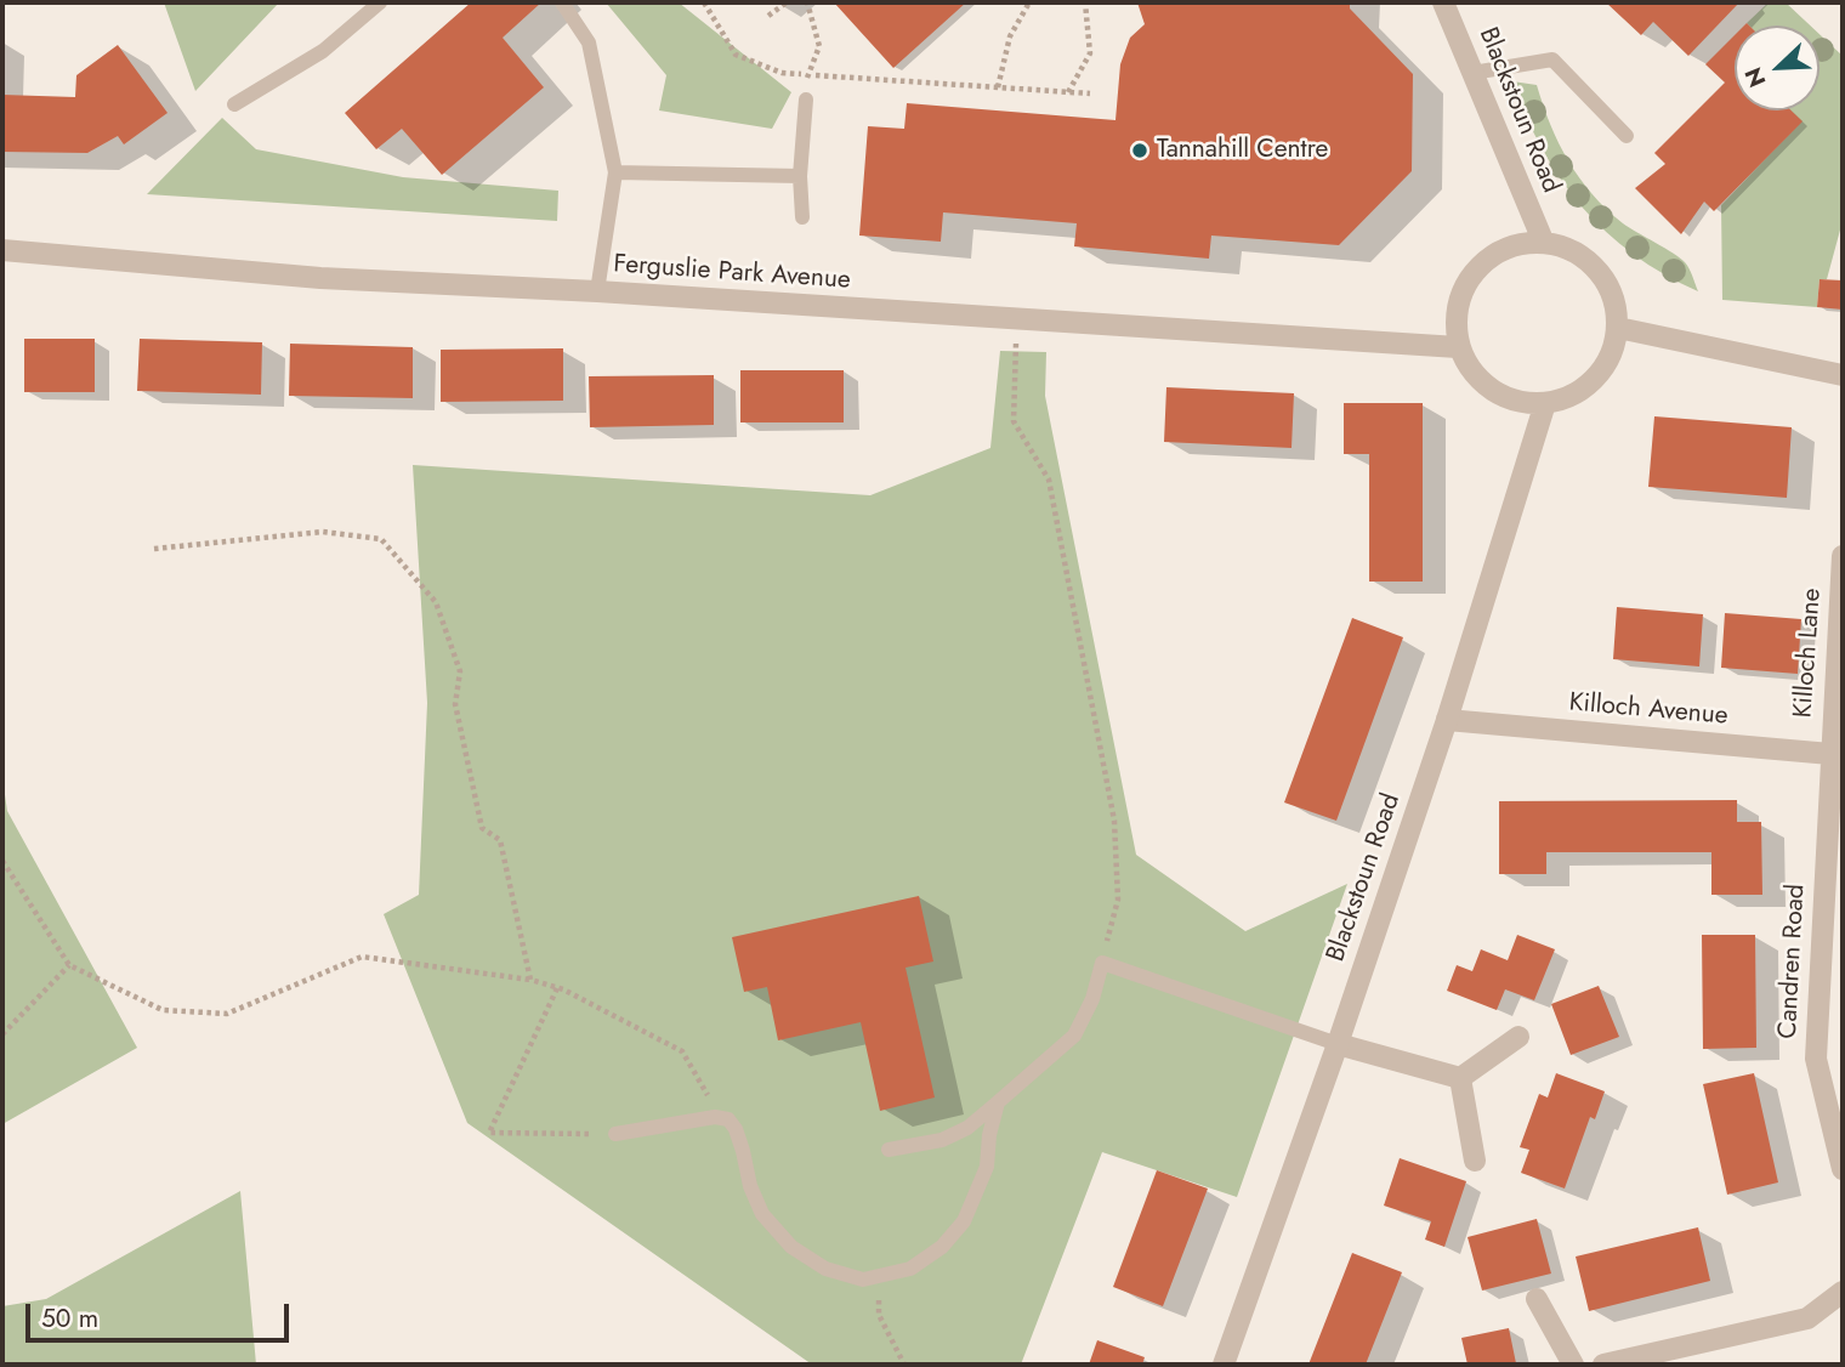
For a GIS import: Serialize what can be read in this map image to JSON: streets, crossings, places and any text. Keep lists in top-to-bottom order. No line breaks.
{"streets":{"street":["Blackstoun Road","Ferguslie Park Avenue","Killoch Lane","Killoch Avenue","Candren Road"]},"crossings":[["Blackstoun Road","Ferguslie Park Avenue"],["Blackstoun Road","Killoch Avenue"],["Killoch Lane","Killoch Avenue"],["Killoch Lane","Candren Road"],["Killoch Avenue","Candren Road"]],"places":["Tannahill Centre"],"scale_bar":"50 m","north":"bottom left"}
